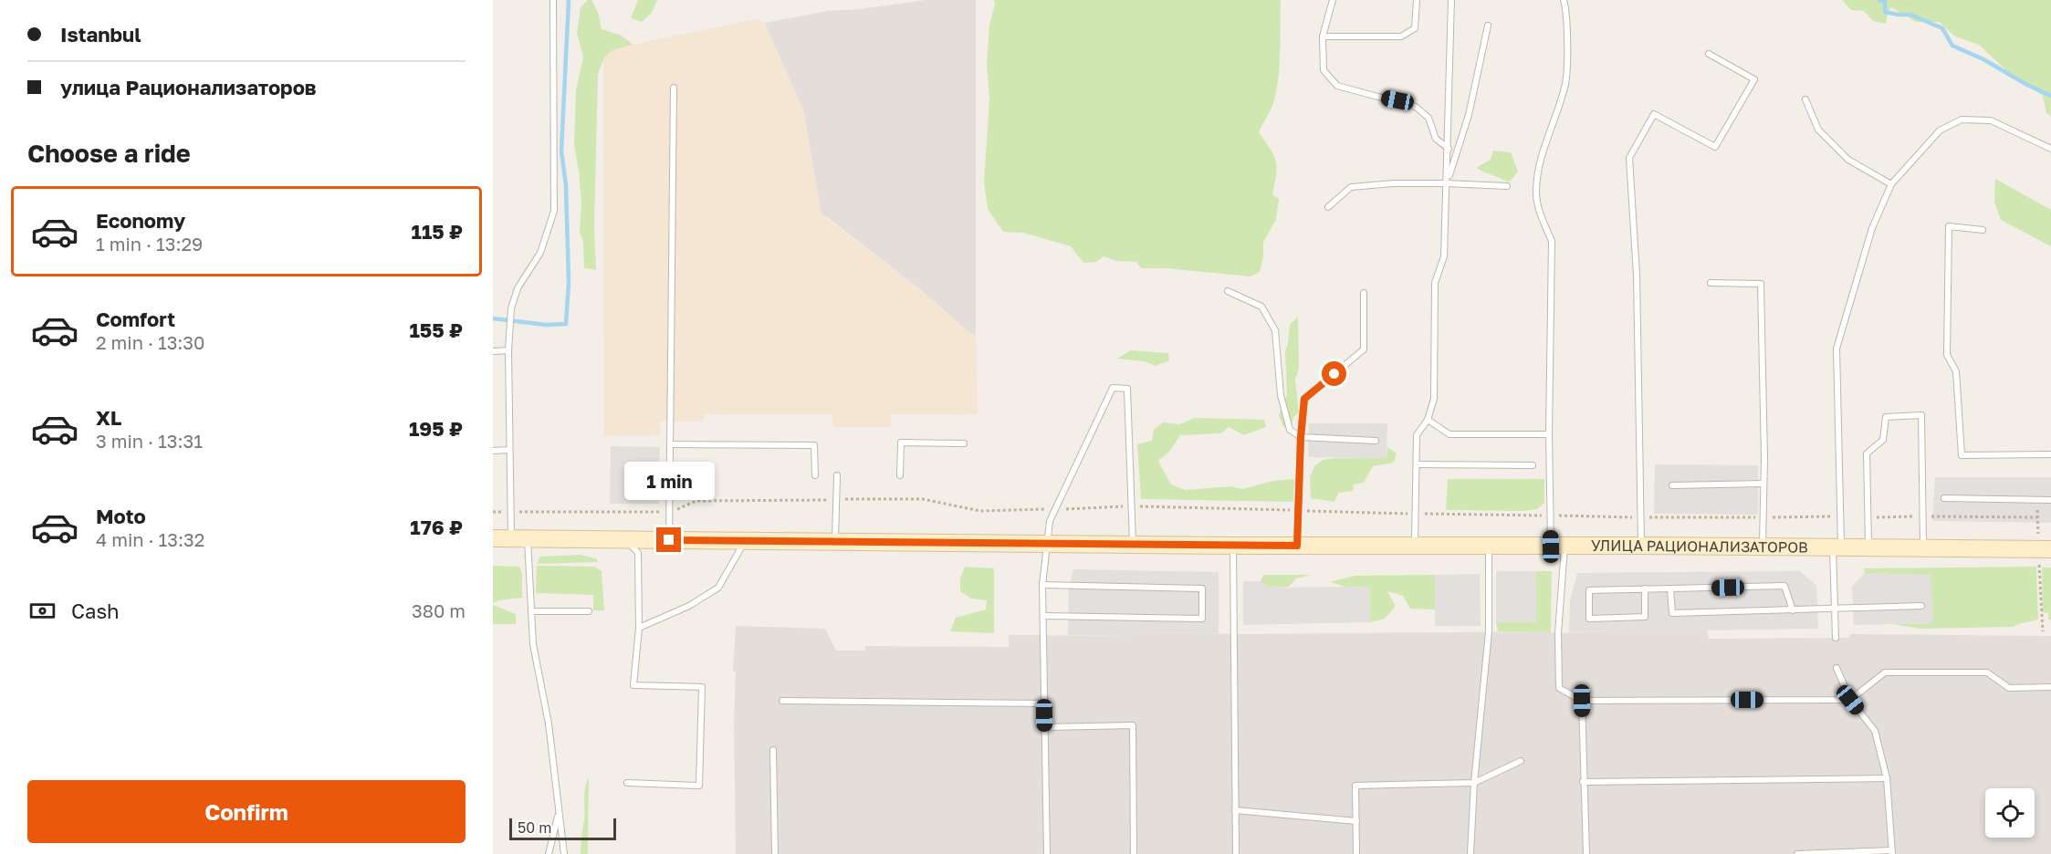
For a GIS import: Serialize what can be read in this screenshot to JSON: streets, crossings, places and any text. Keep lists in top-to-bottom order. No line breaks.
{"streets":{"main road":["УЛИЦА РАЦИОНАЛИЗАТОРОВ"]},"scale_bar":"50 m","page":{"banner":["Istanbul","улица Рационализаторов"],"heading":"Choose a ride","list":[{"name":"Economy","note":"1 min · 13:29","value":"115 ₽"},{"name":"Comfort","note":"2 min · 13:30","value":"155 ₽"},{"name":"XL","note":"3 min · 13:31","value":"195 ₽"},{"name":"Moto","note":"4 min · 13:32","value":"176 ₽"}],"bubble":"1 min","pay":["Cash","380 m"],"buttons":"Confirm","scale":"50 m"}}
